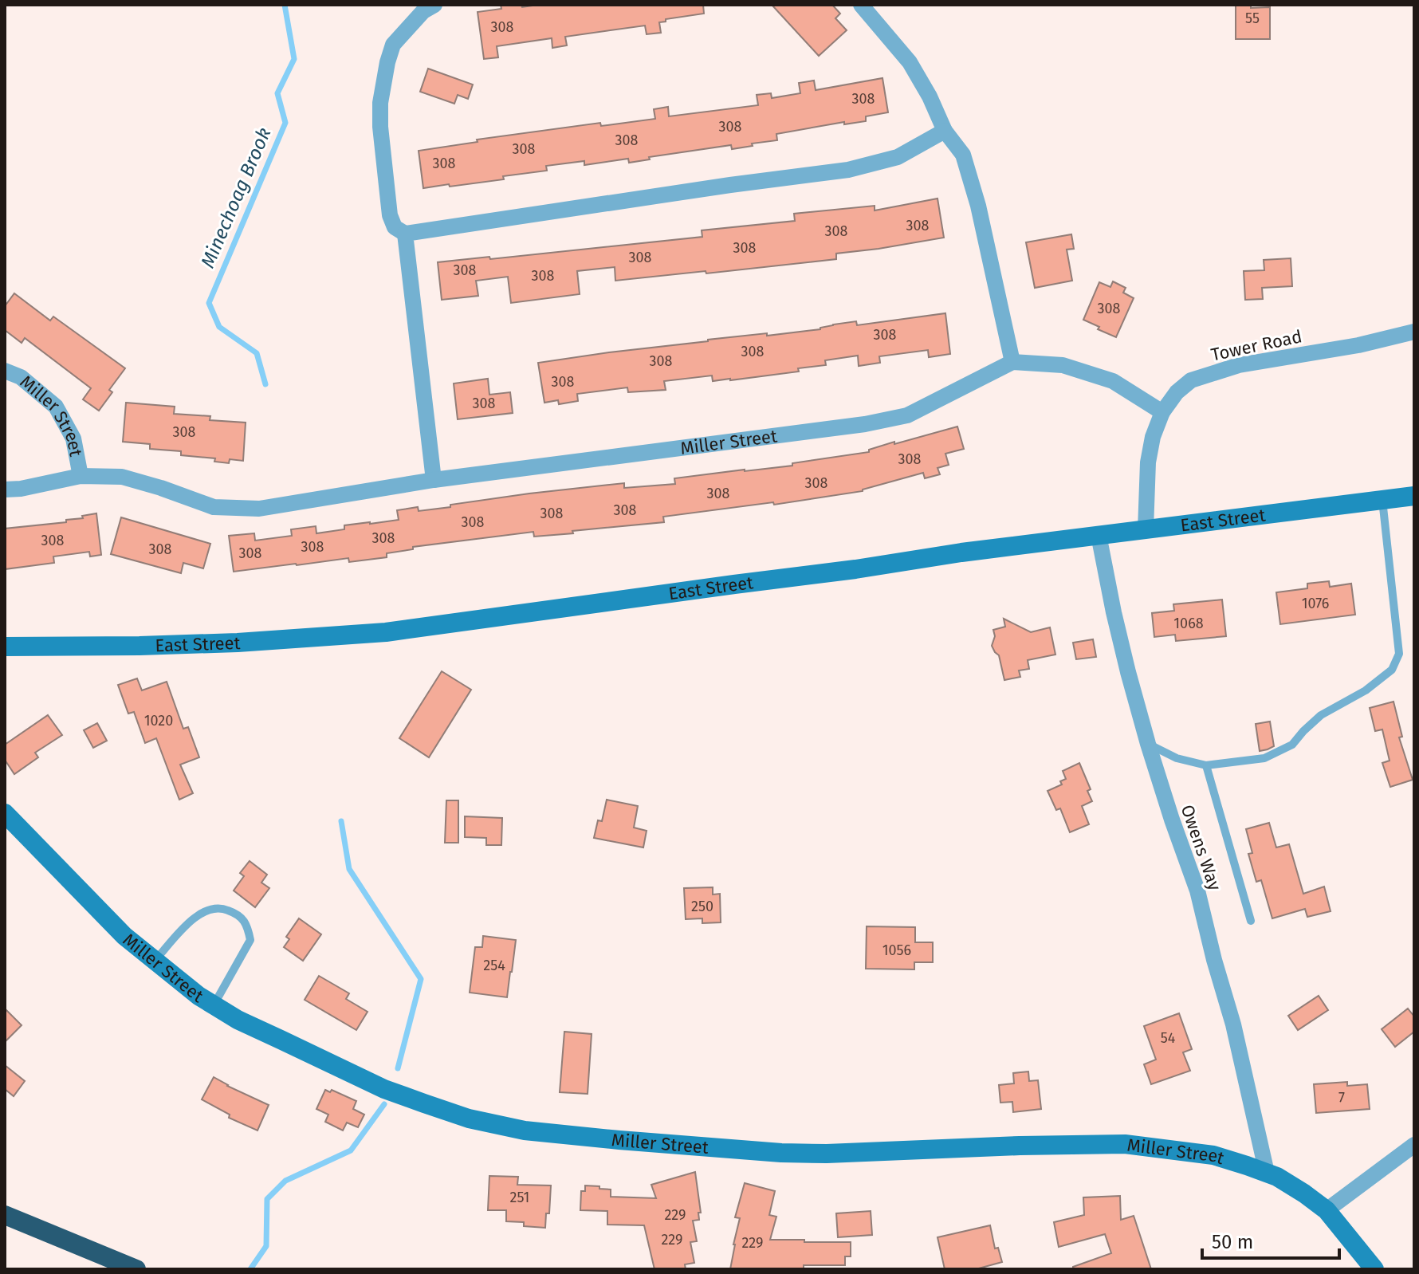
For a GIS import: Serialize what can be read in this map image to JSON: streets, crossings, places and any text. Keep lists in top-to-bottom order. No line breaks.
{"streets":{"street":["Tower Road","Miller Street","East Street","Owens Way"]},"crossings":[["Tower Road","East Street"],["Miller Street","Owens Way"],["East Street","Owens Way"]],"water":["Minechoag Brook"],"house_numbers":["55","308","308","308","308","308","308","308","308","308","308","308","308","308","308","308","308","308","308","308","308","308","308","308","308","308","308","308","308","308","308","1076","1068","1020","250","1056","254","54","7","251","229","229","229"],"scale_bar":"50 m"}
